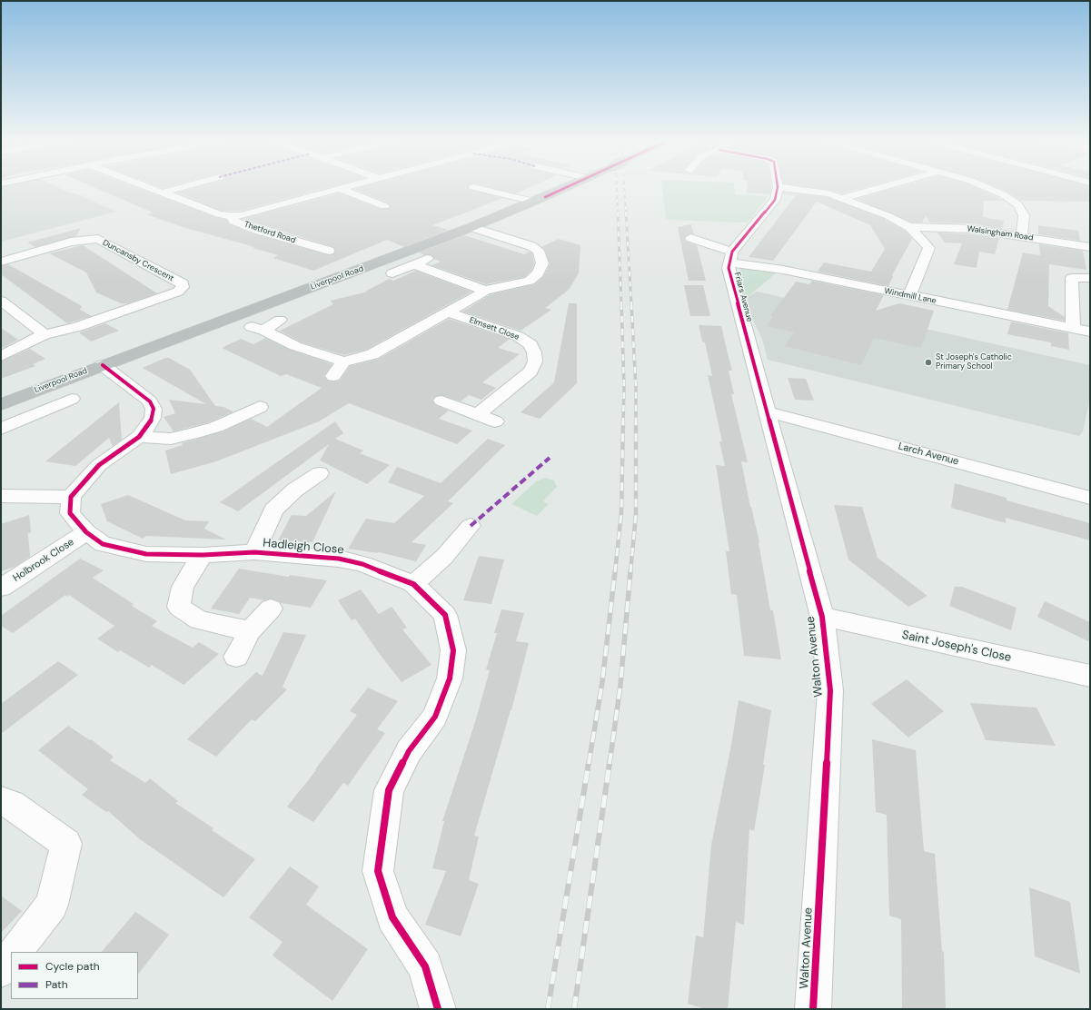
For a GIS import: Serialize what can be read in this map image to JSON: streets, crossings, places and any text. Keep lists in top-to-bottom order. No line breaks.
{"streets":{"highway":["Liverpool Road"],"street":["Thetford Road","Walsingham Road","Duncansby Crescent","Windmill Lane","Friars Avenue","Elmsett Close","Larch Avenue","Hadleigh Close","Holbrook Close","Saint Joseph's Close","Walton Avenue"]},"crossings":[["Liverpool Road","Elmsett Close"],["Windmill Lane","Friars Avenue"],["Friars Avenue","Walton Avenue"],["Larch Avenue","Walton Avenue"],["Hadleigh Close","Holbrook Close"],["Saint Joseph's Close","Walton Avenue"]],"places":["St Joseph's Catholic Primary School"],"legend":["Cycle path","Path"]}
